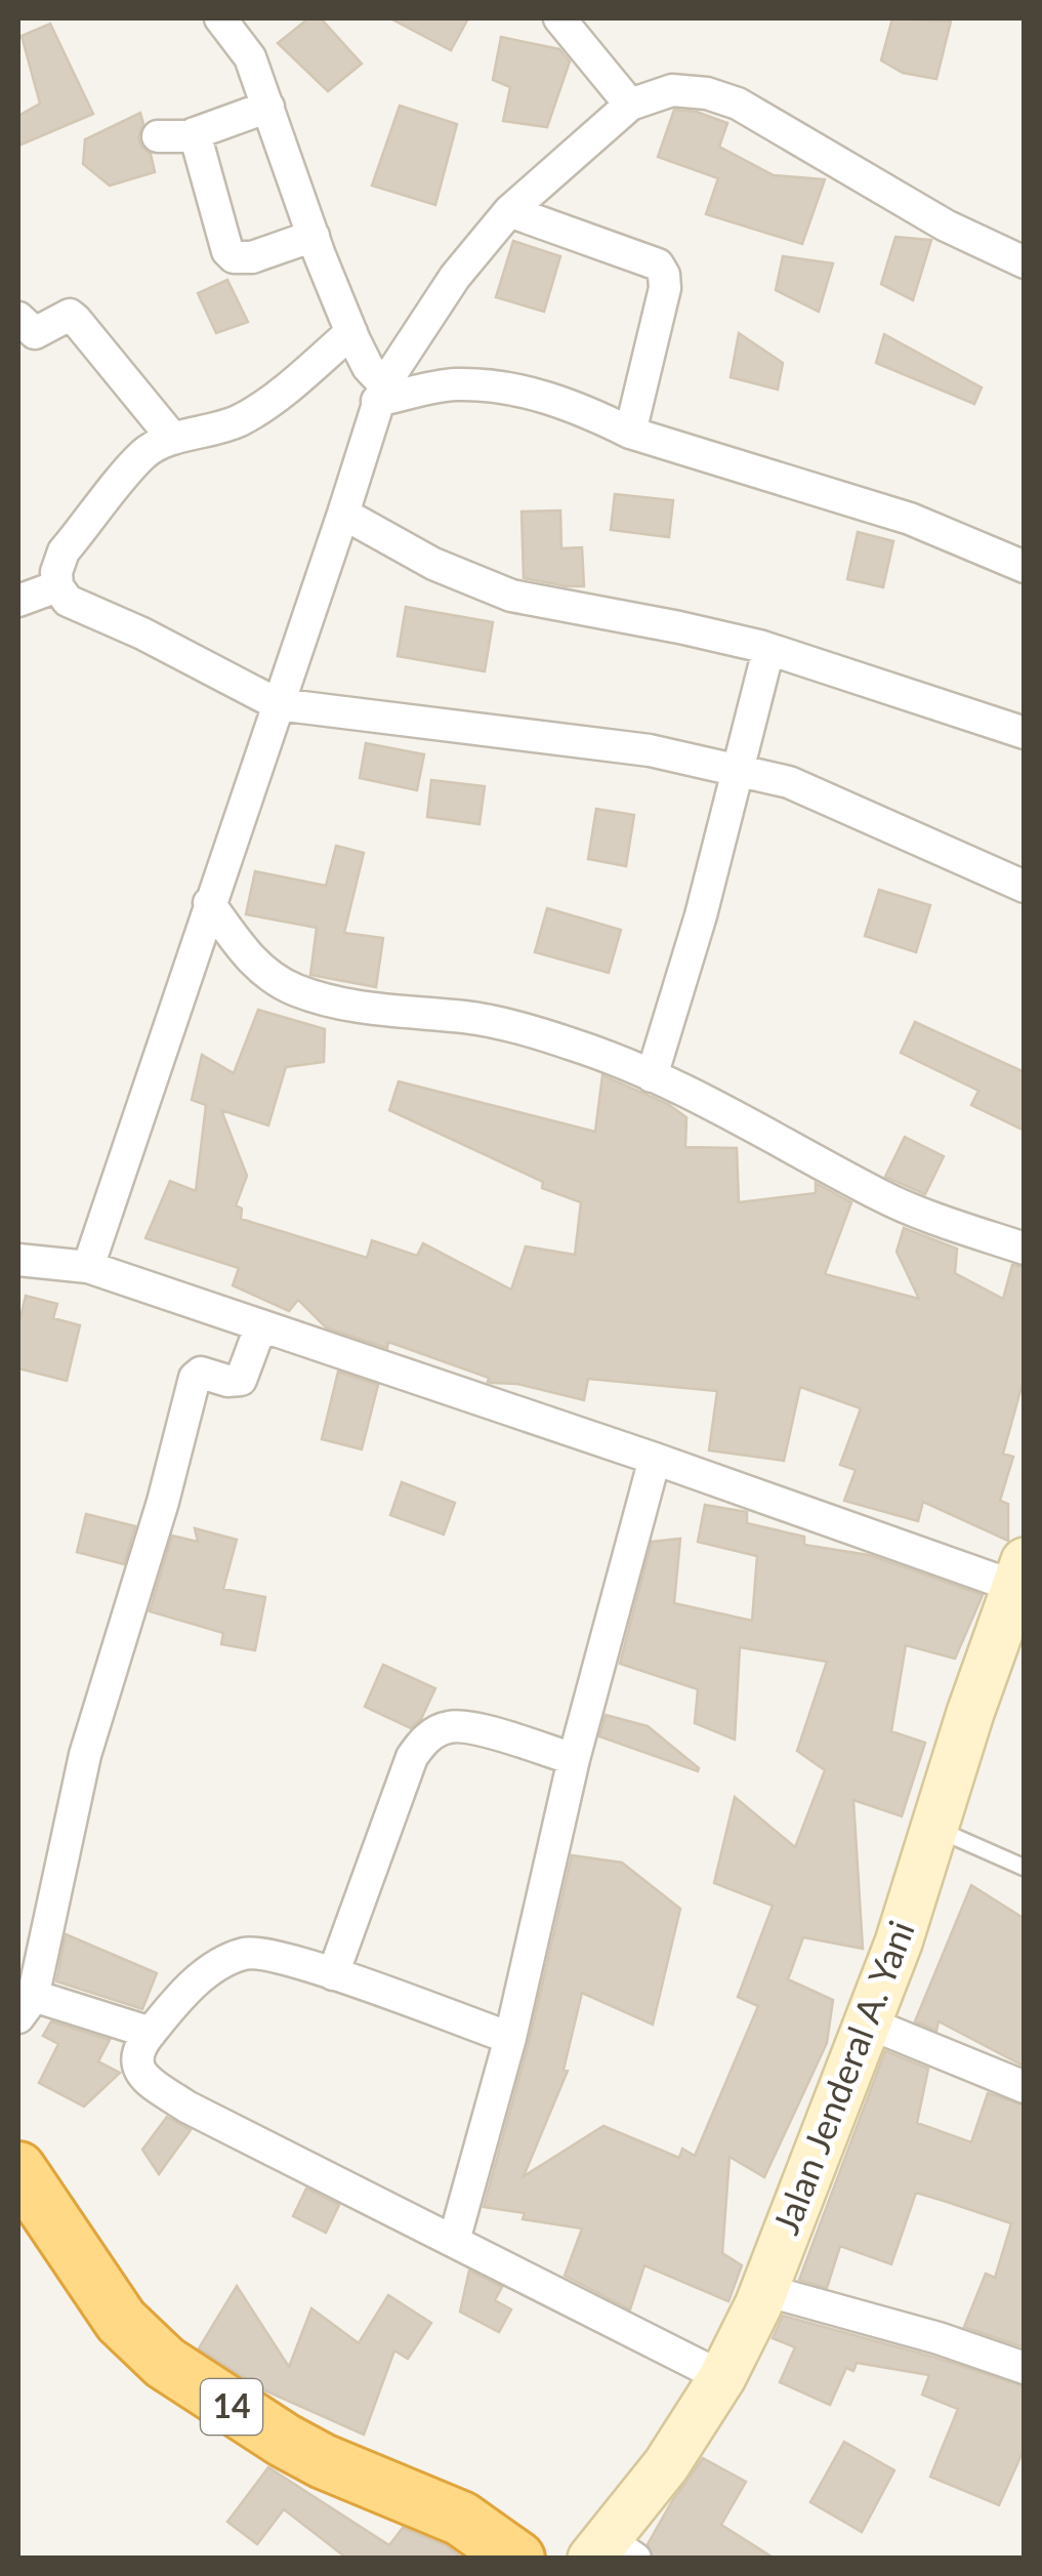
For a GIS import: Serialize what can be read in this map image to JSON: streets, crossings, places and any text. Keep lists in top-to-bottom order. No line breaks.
{"streets":{"highway":["14"],"main road":["Jalan Jenderal A. Yani"]}}
